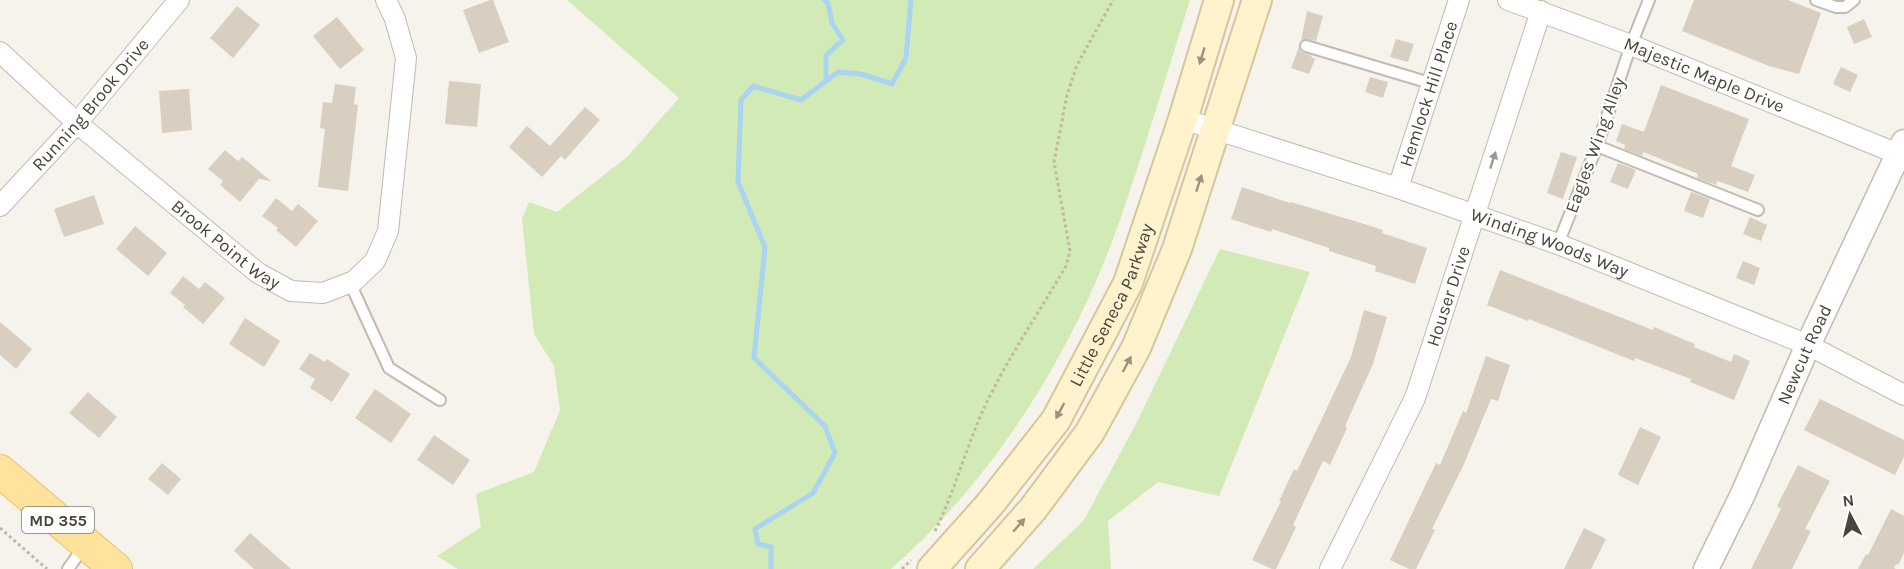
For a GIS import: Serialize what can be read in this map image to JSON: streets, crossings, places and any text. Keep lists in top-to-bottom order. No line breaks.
{"streets":{"main road":["Little Seneca Parkway","MD 355"],"street":["Majestic Maple Drive","Hemlock Hill Place","Running Brook Drive","Brook Point Way","Winding Woods Way","Houser Drive","Newcut Road"],"lane":["Eagles Wing Alley"]},"crossings":[["Majestic Maple Drive","Eagles Wing Alley"],["Majestic Maple Drive","Houser Drive"],["Majestic Maple Drive","Newcut Road"],["Hemlock Hill Place","Winding Woods Way"],["Running Brook Drive","Brook Point Way"],["Eagles Wing Alley","Winding Woods Way"],["Winding Woods Way","Houser Drive"],["Winding Woods Way","Little Seneca Parkway"],["Winding Woods Way","Newcut Road"]],"one_way":["Houser Drive"],"north":"top"}
